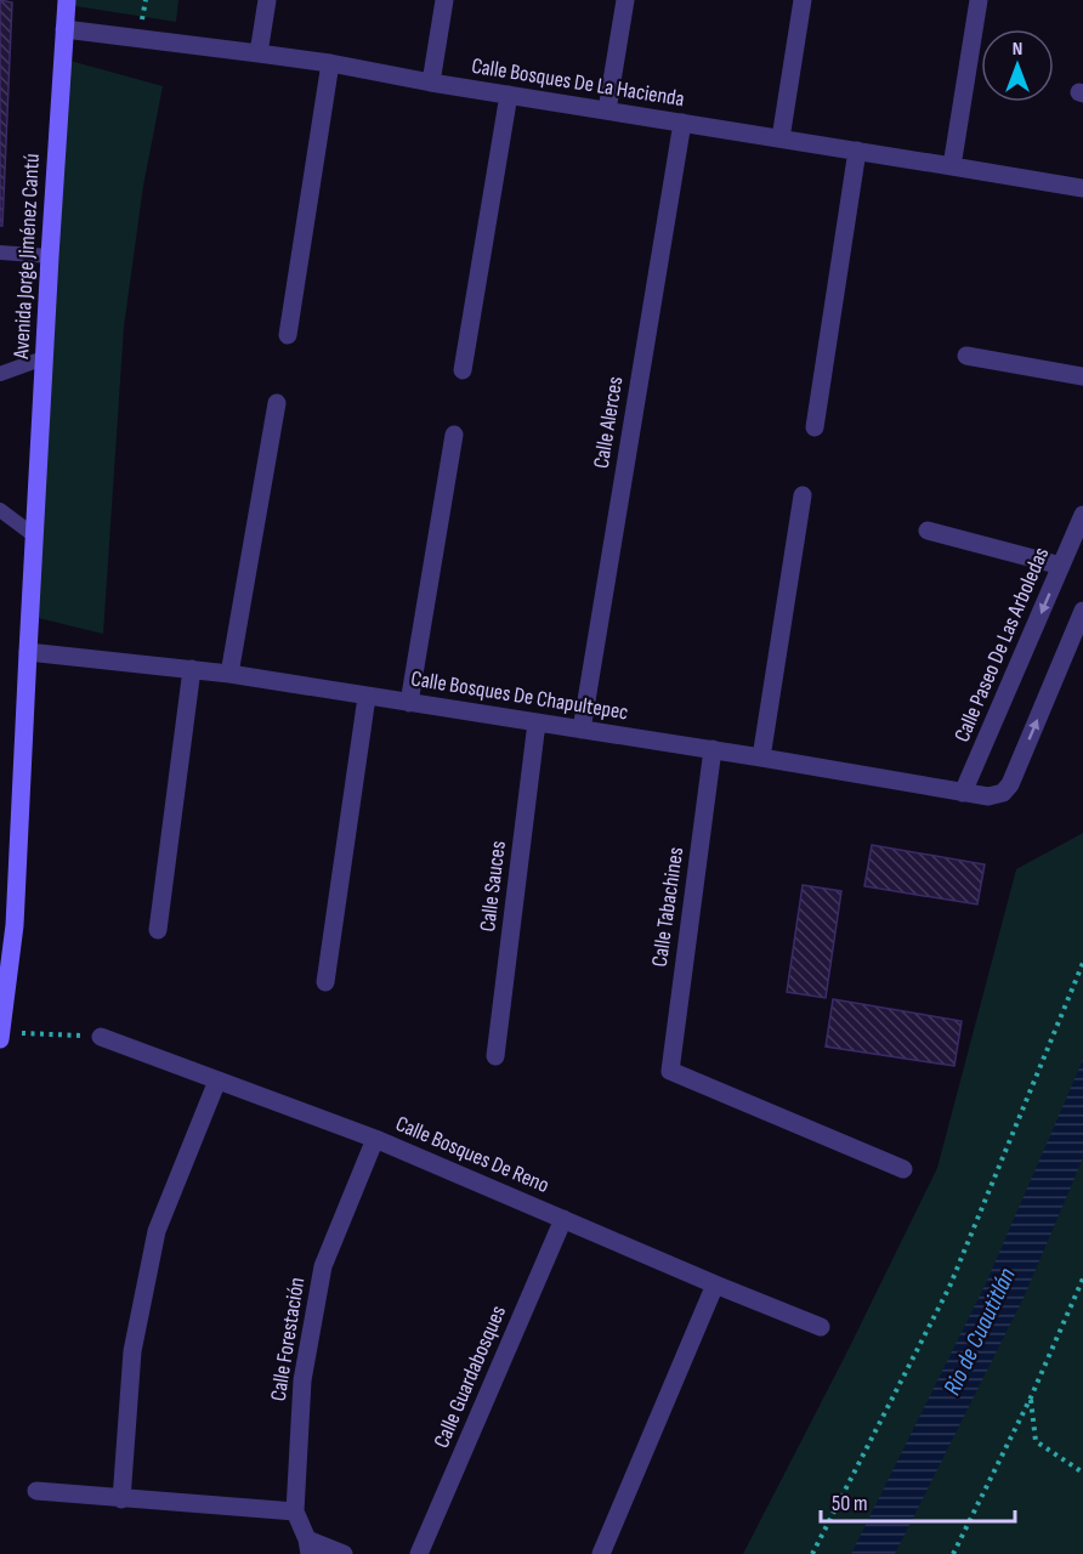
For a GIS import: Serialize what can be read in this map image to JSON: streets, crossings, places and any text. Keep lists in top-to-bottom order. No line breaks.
{"streets":{"main road":["Avenida Jorge Jiménez Cantú"],"street":["Calle Bosques De La Hacienda","Calle Alerces","Calle Paseo De Las Arboledas","Calle Bosques De Chapultepec","Calle Sauces","Calle Tabachines","Calle Bosques De Reno","Calle Forestación","Calle Guardabosques"]},"crossings":[["Calle Bosques De La Hacienda","Avenida Jorge Jiménez Cantú"],["Calle Bosques De La Hacienda","Calle Alerces"],["Avenida Jorge Jiménez Cantú","Calle Bosques De Chapultepec"],["Calle Alerces","Calle Bosques De Chapultepec"],["Calle Paseo De Las Arboledas","Calle Bosques De Chapultepec"],["Calle Bosques De Chapultepec","Calle Sauces"],["Calle Bosques De Chapultepec","Calle Tabachines"],["Calle Bosques De Reno","Calle Forestación"],["Calle Bosques De Reno","Calle Guardabosques"]],"one_way":["Calle Paseo De Las Arboledas"],"water":["Rio de Cuautitlán"],"scale_bar":"50 m","north":"top"}
